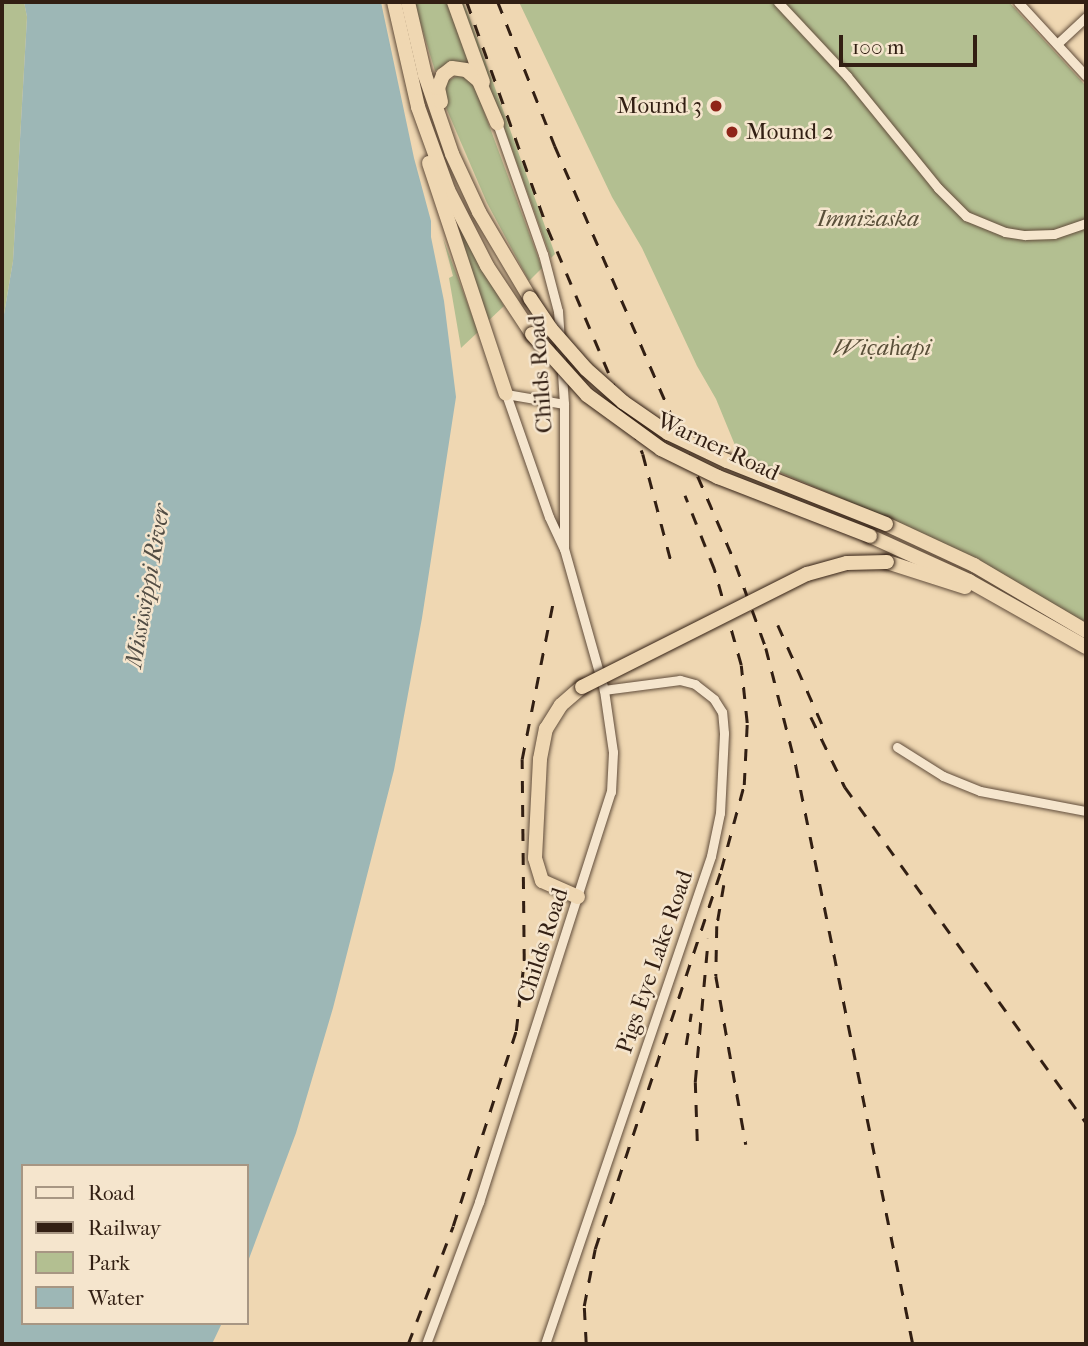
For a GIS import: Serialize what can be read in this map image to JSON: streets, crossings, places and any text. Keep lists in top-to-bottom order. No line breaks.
{"streets":{"highway":["Warner Road"],"street":["Childs Road","Pigs Eye Lake Road"]},"crossings":[["Childs Road","Pigs Eye Lake Road"]],"water":["Mississippi River"],"parks":["Imniżaska","Wic̣aḣapi"],"places":["Mound 3","Mound 2"],"legend":["Road","Railway","Park","Water"],"scale_bar":"100 m"}
